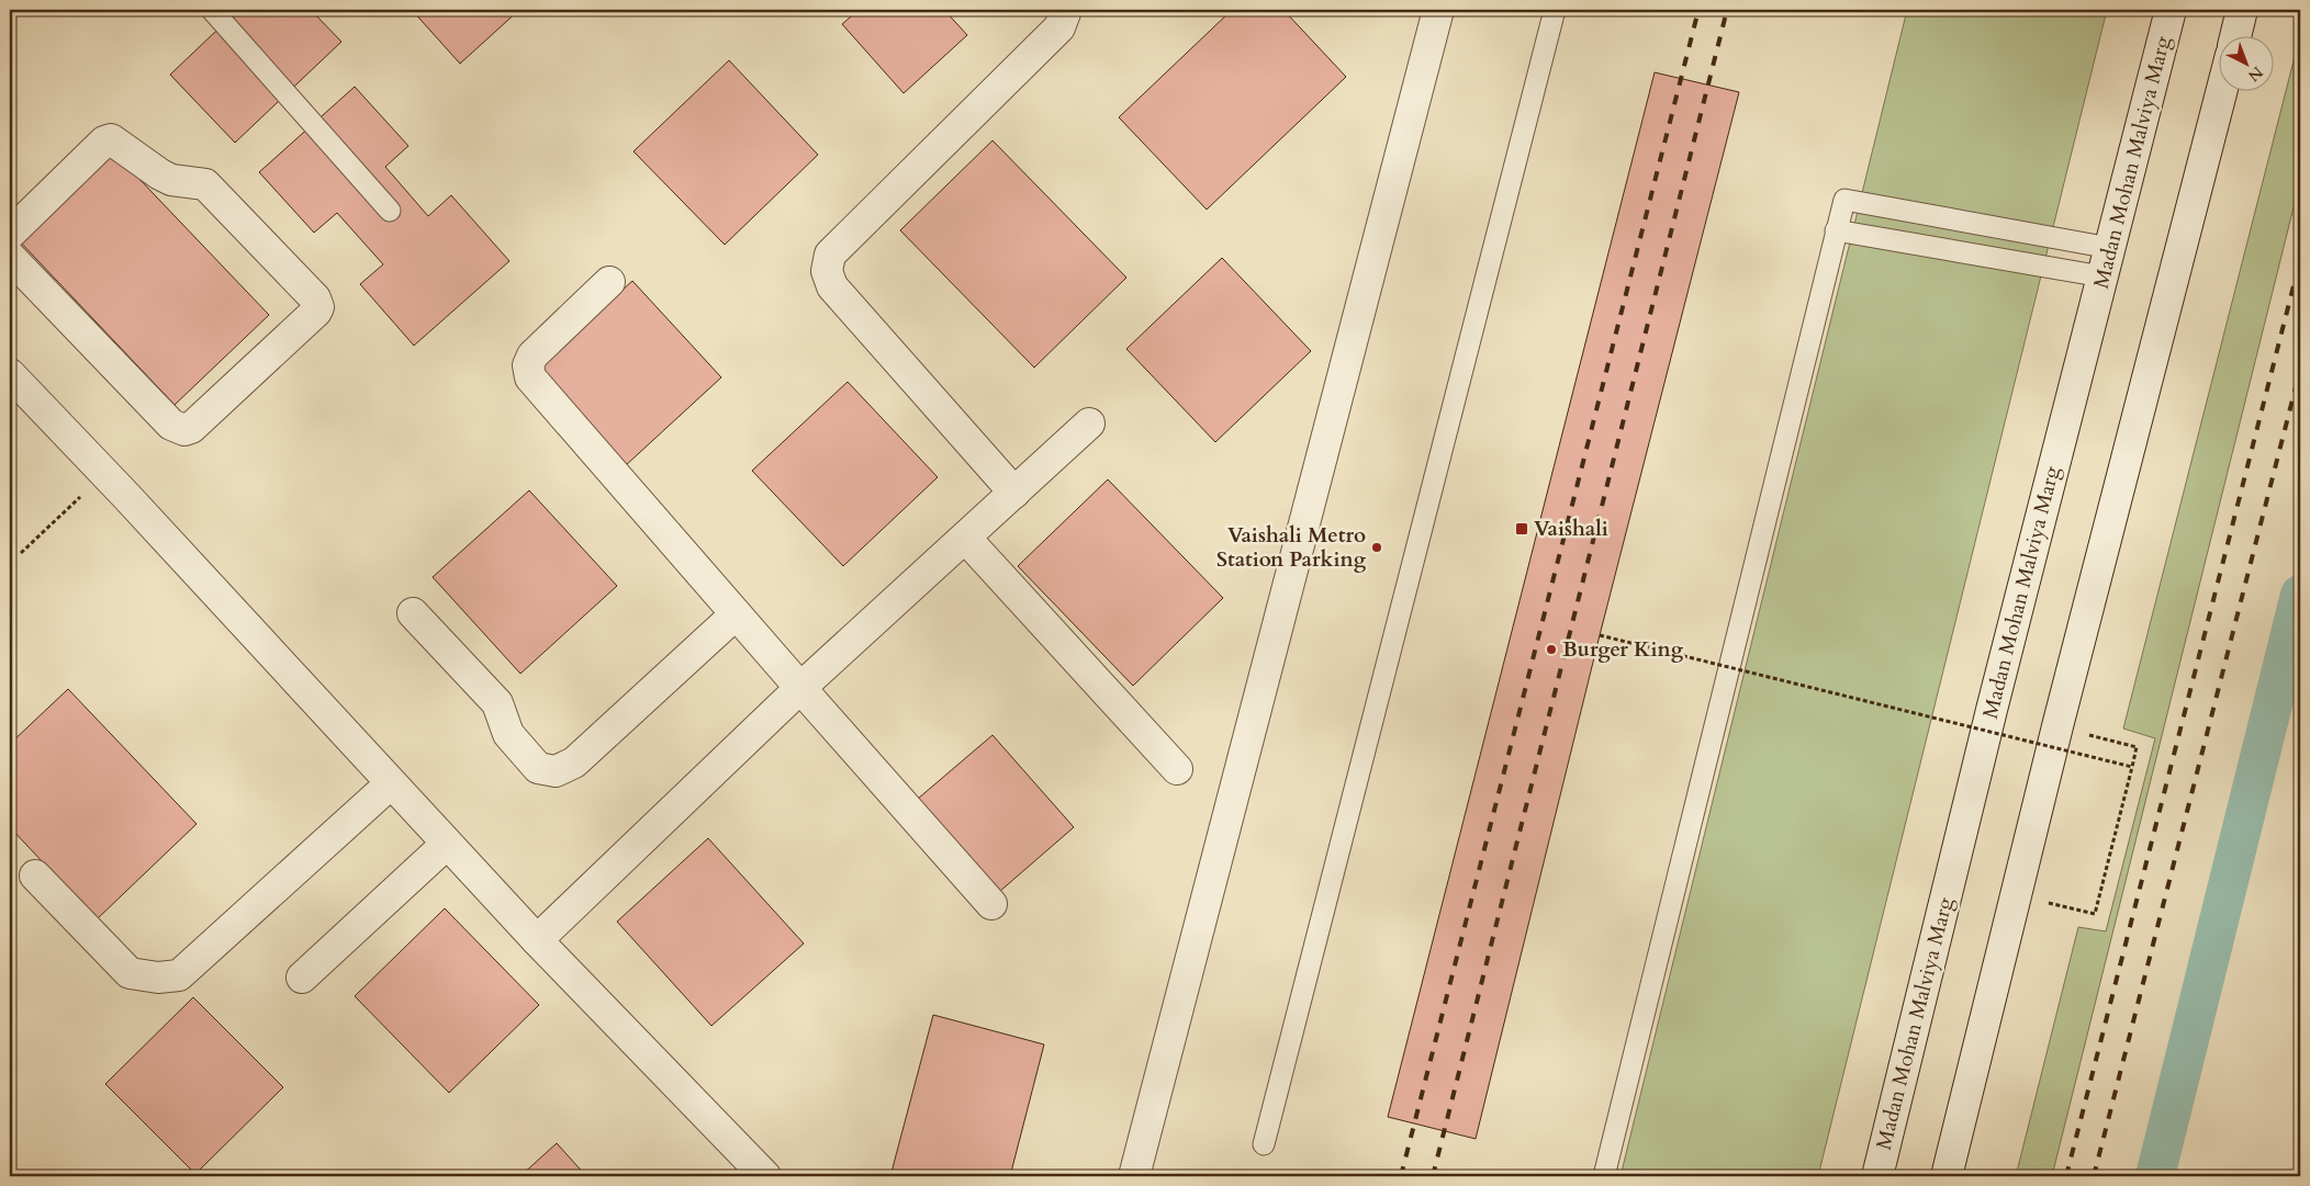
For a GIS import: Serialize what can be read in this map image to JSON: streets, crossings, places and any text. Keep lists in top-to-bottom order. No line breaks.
{"streets":{"street":["Madan Mohan Malviya Marg"]},"places":{"transit":["Vaishali"],"other":["Vaishali Metro Station Parking","Burger King"]},"north":"bottom right"}
